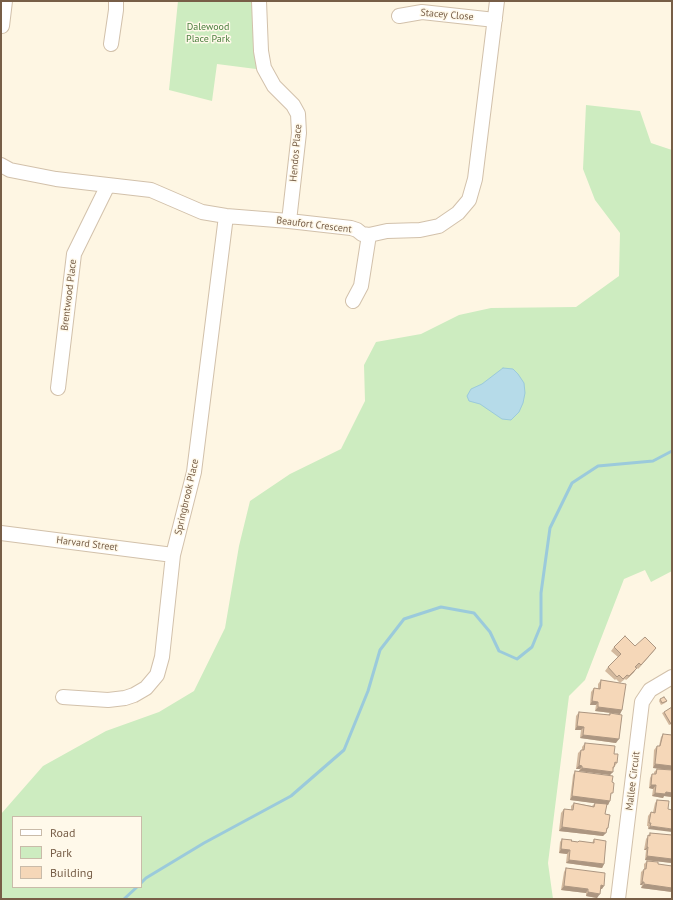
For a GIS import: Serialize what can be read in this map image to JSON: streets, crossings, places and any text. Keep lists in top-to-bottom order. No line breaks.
{"streets":{"street":["Stacey Close","Hendos Place","Beaufort Crescent","Brentwood Place","Springbrook Place","Harvard Street","Mallee Circuit"]},"crossings":[["Hendos Place","Beaufort Crescent"],["Beaufort Crescent","Brentwood Place"],["Beaufort Crescent","Springbrook Place"],["Springbrook Place","Harvard Street"]],"parks":["Dalewood Place Park"],"legend":["Road","Park","Building"]}
